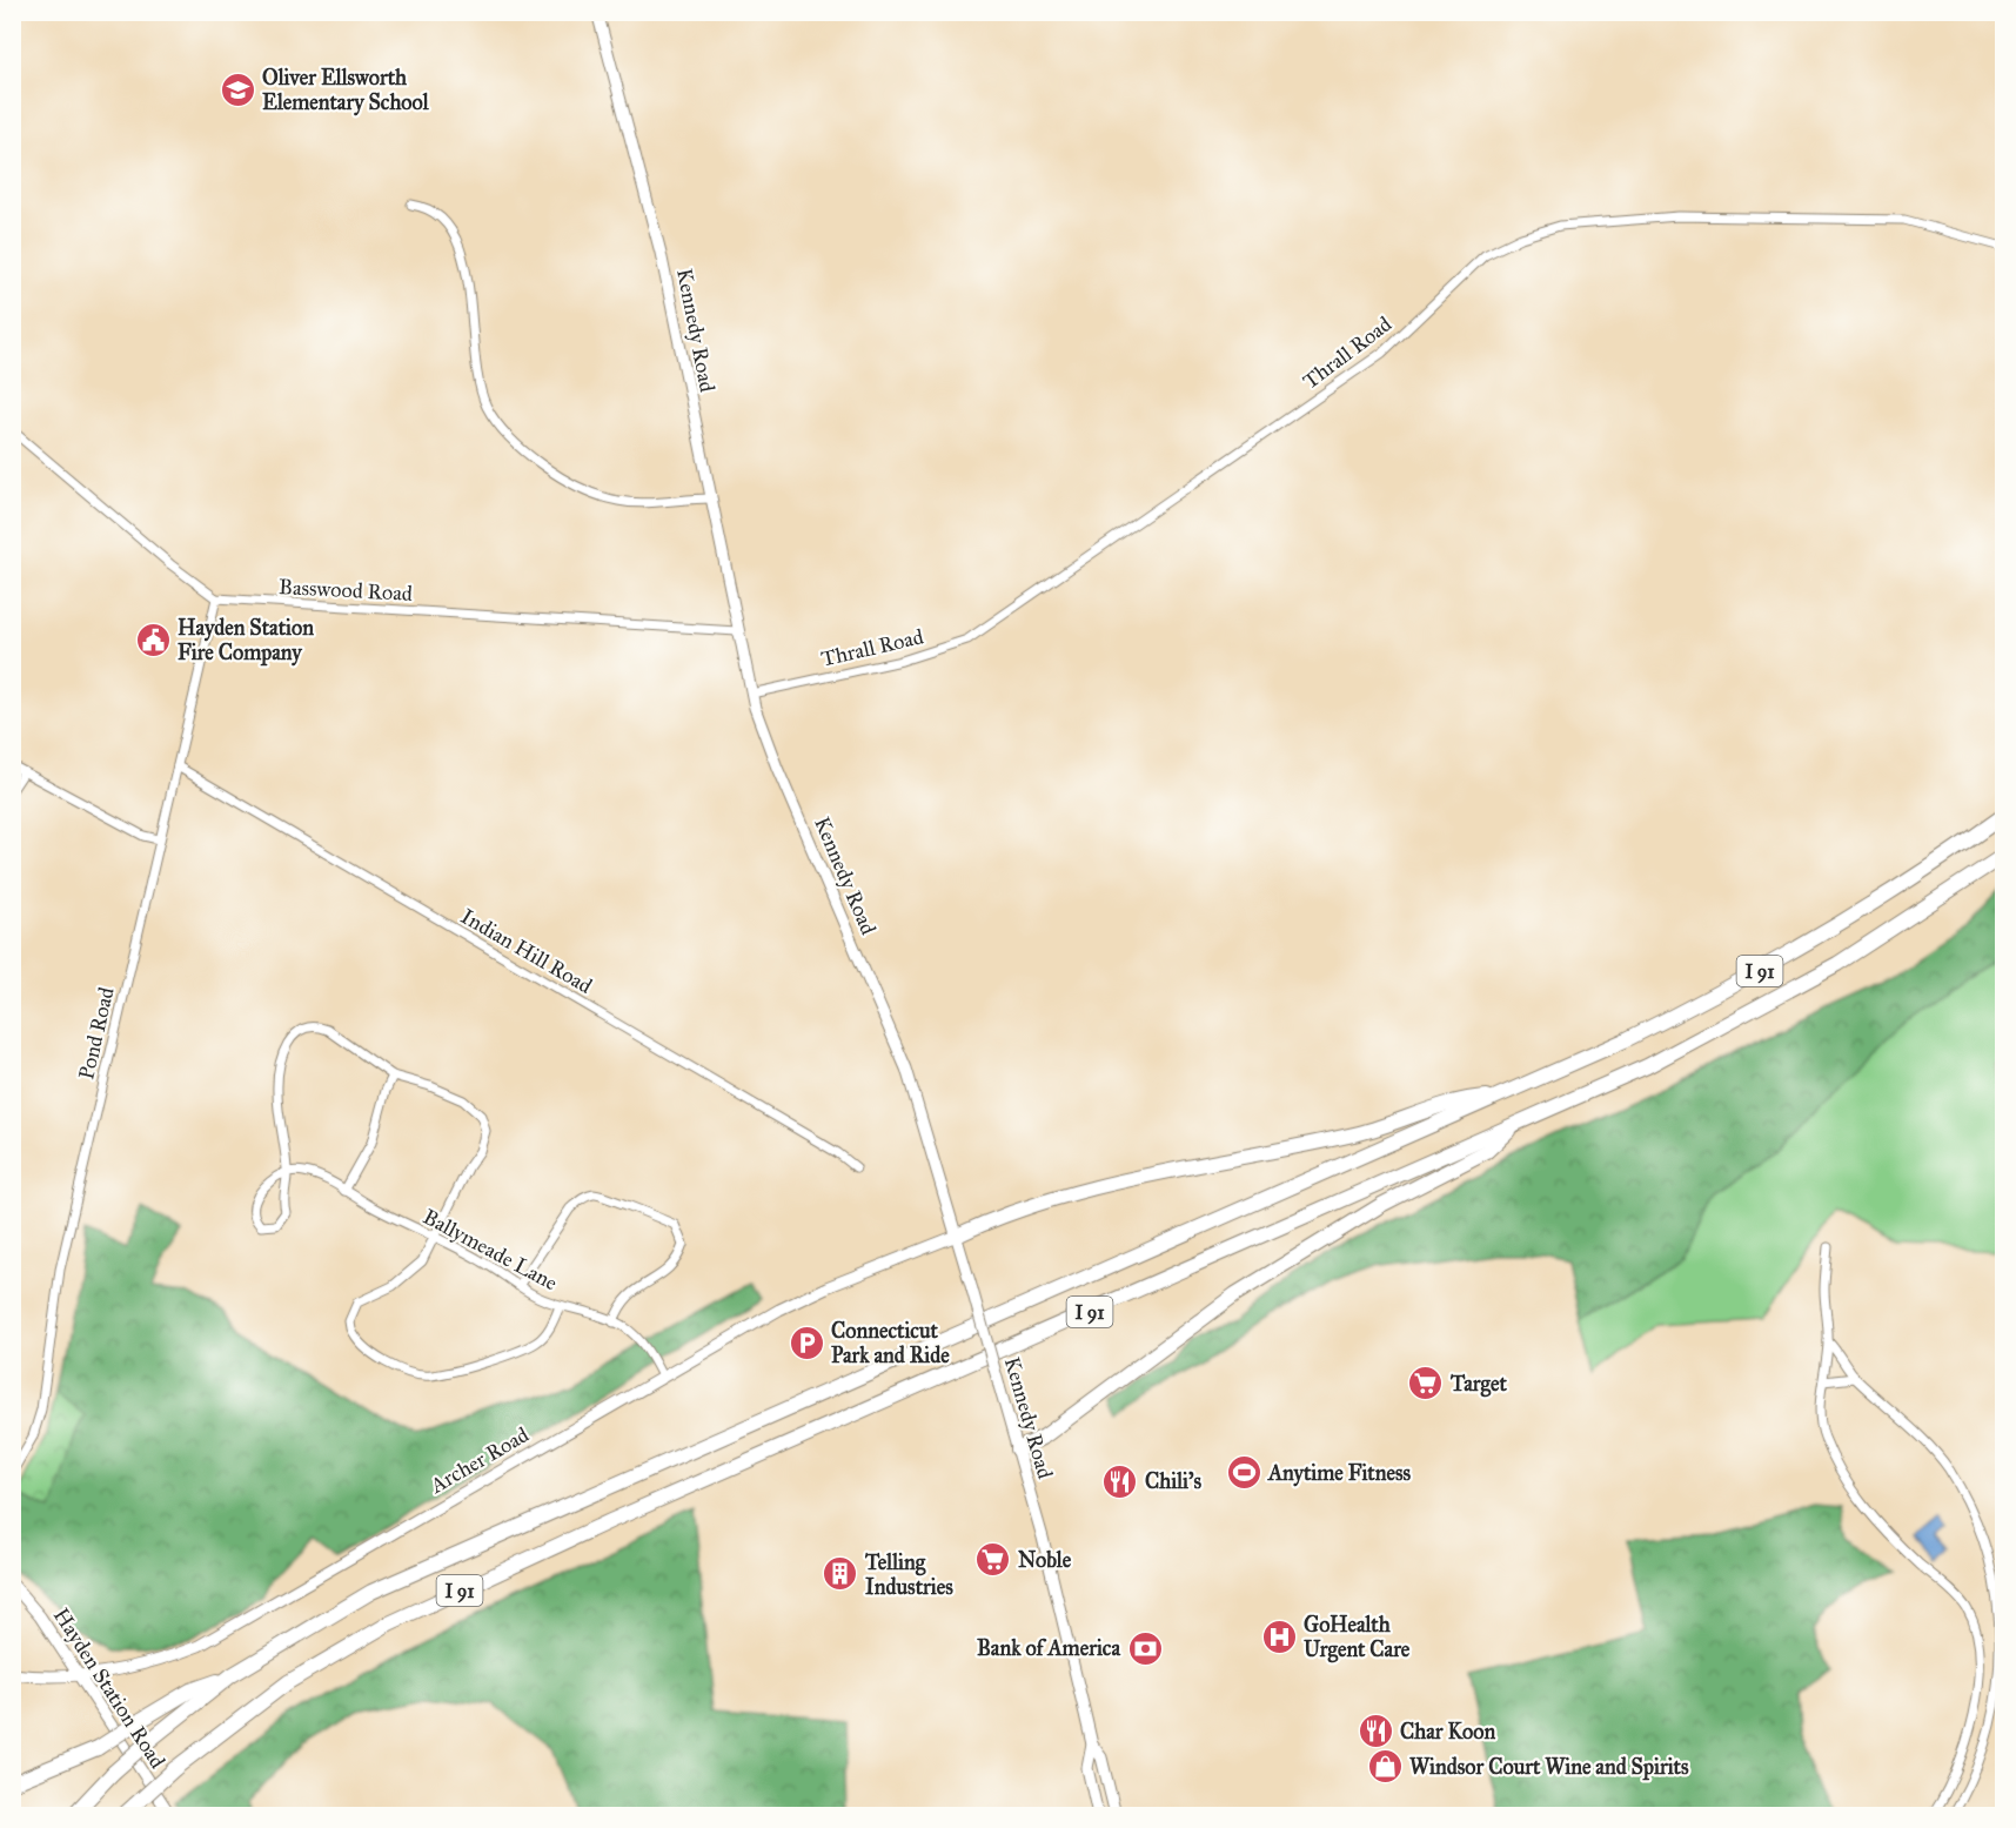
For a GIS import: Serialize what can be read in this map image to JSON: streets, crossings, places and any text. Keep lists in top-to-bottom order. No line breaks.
{"streets":{"highway":["I 91"],"street":["Kennedy Road","Thrall Road","Basswood Road","Indian Hill Road","Pond Road","Ballymeade Lane","Archer Road","Hayden Station Road"]},"crossings":[["Kennedy Road","Thrall Road"],["Kennedy Road","Basswood Road"],["Kennedy Road","Archer Road"],["Basswood Road","Pond Road"],["Indian Hill Road","Pond Road"],["Ballymeade Lane","Archer Road"],["Archer Road","Hayden Station Road"]],"places":{"school or university":["Oliver Ellsworth Elementary School"],"public building":["Hayden Station Fire Company"],"parking":["Connecticut Park and Ride"],"supermarket":["Target","Noble"],"sports":["Anytime Fitness"],"restaurant":["Chili's","Char Koon"],"building":["Telling Industries"],"hospital":["GoHealth Urgent Care"],"bank":["Bank of America"],"shop":["Windsor Court Wine and Spirits"]}}
